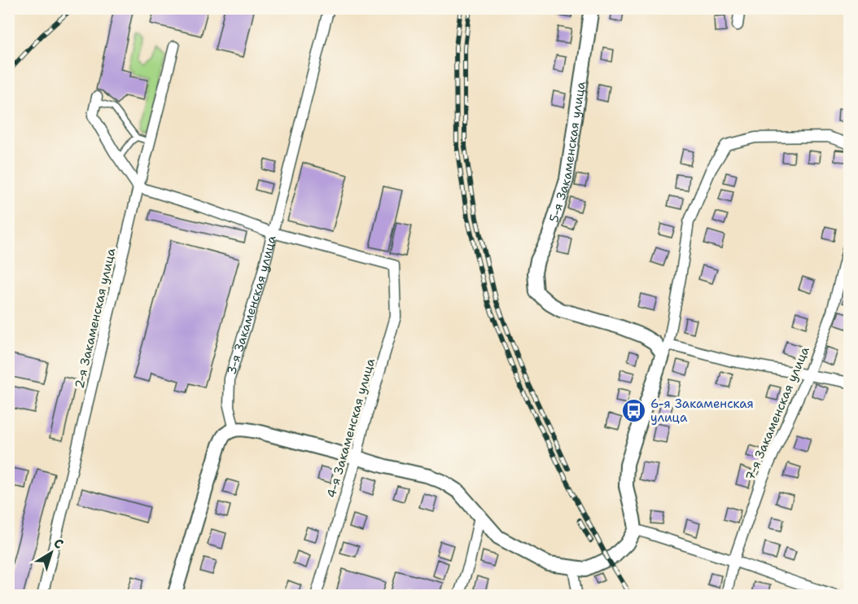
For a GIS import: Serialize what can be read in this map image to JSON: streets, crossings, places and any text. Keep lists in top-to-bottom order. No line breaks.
{"streets":{"street":["5-я Закаменская улица","3-я Закаменская улица","2-я Закаменская улица","7-я Закаменская улица","4-я Закаменская улица"]},"crossings":[["3-я Закаменская улица","4-я Закаменская улица"]],"places":{"bus stop":["6-я Закаменская улица"]},"north":"top right"}
